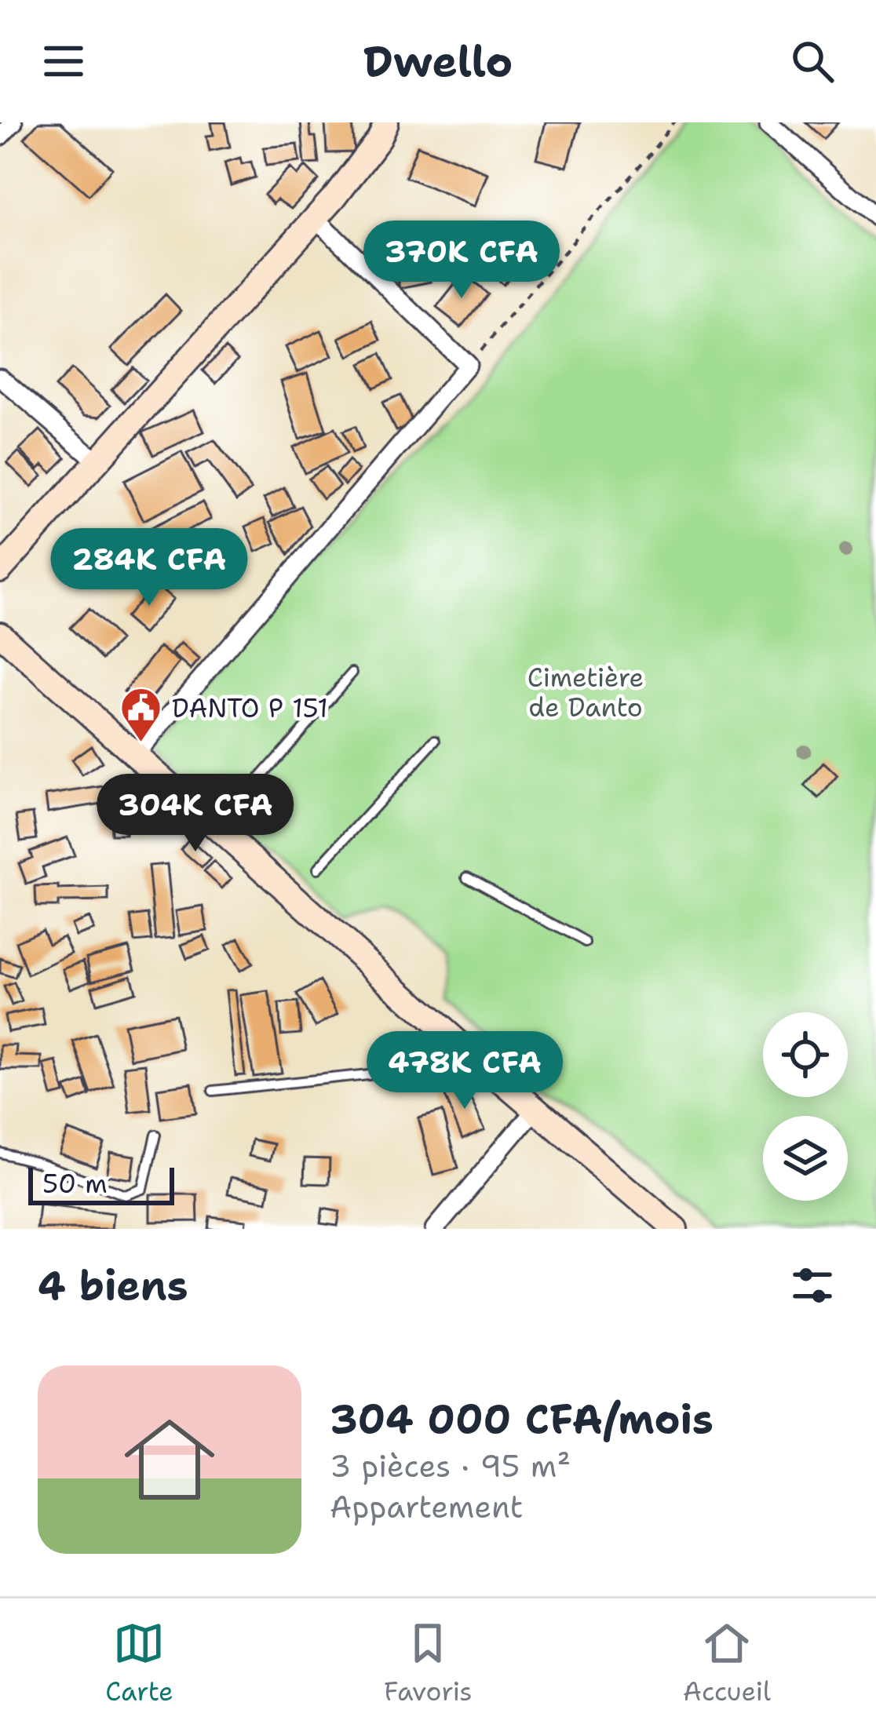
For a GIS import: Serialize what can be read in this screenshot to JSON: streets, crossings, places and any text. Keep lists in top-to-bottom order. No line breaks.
{"parks":["Cimetière de Danto"],"places":{"public building":["DANTO P 151"]},"scale_bar":"50 m","page":{"header":"Dwello","price":["370K CFA","284K CFA","304K CFA","478K CFA"],"scale":"50 m","heading":"4 biens","list":[{"name":"304 000 CFA/mois","note":"3 pièces · 95 m² · Appartement"}],"tabs":["Carte","Favoris","Accueil"]}}
